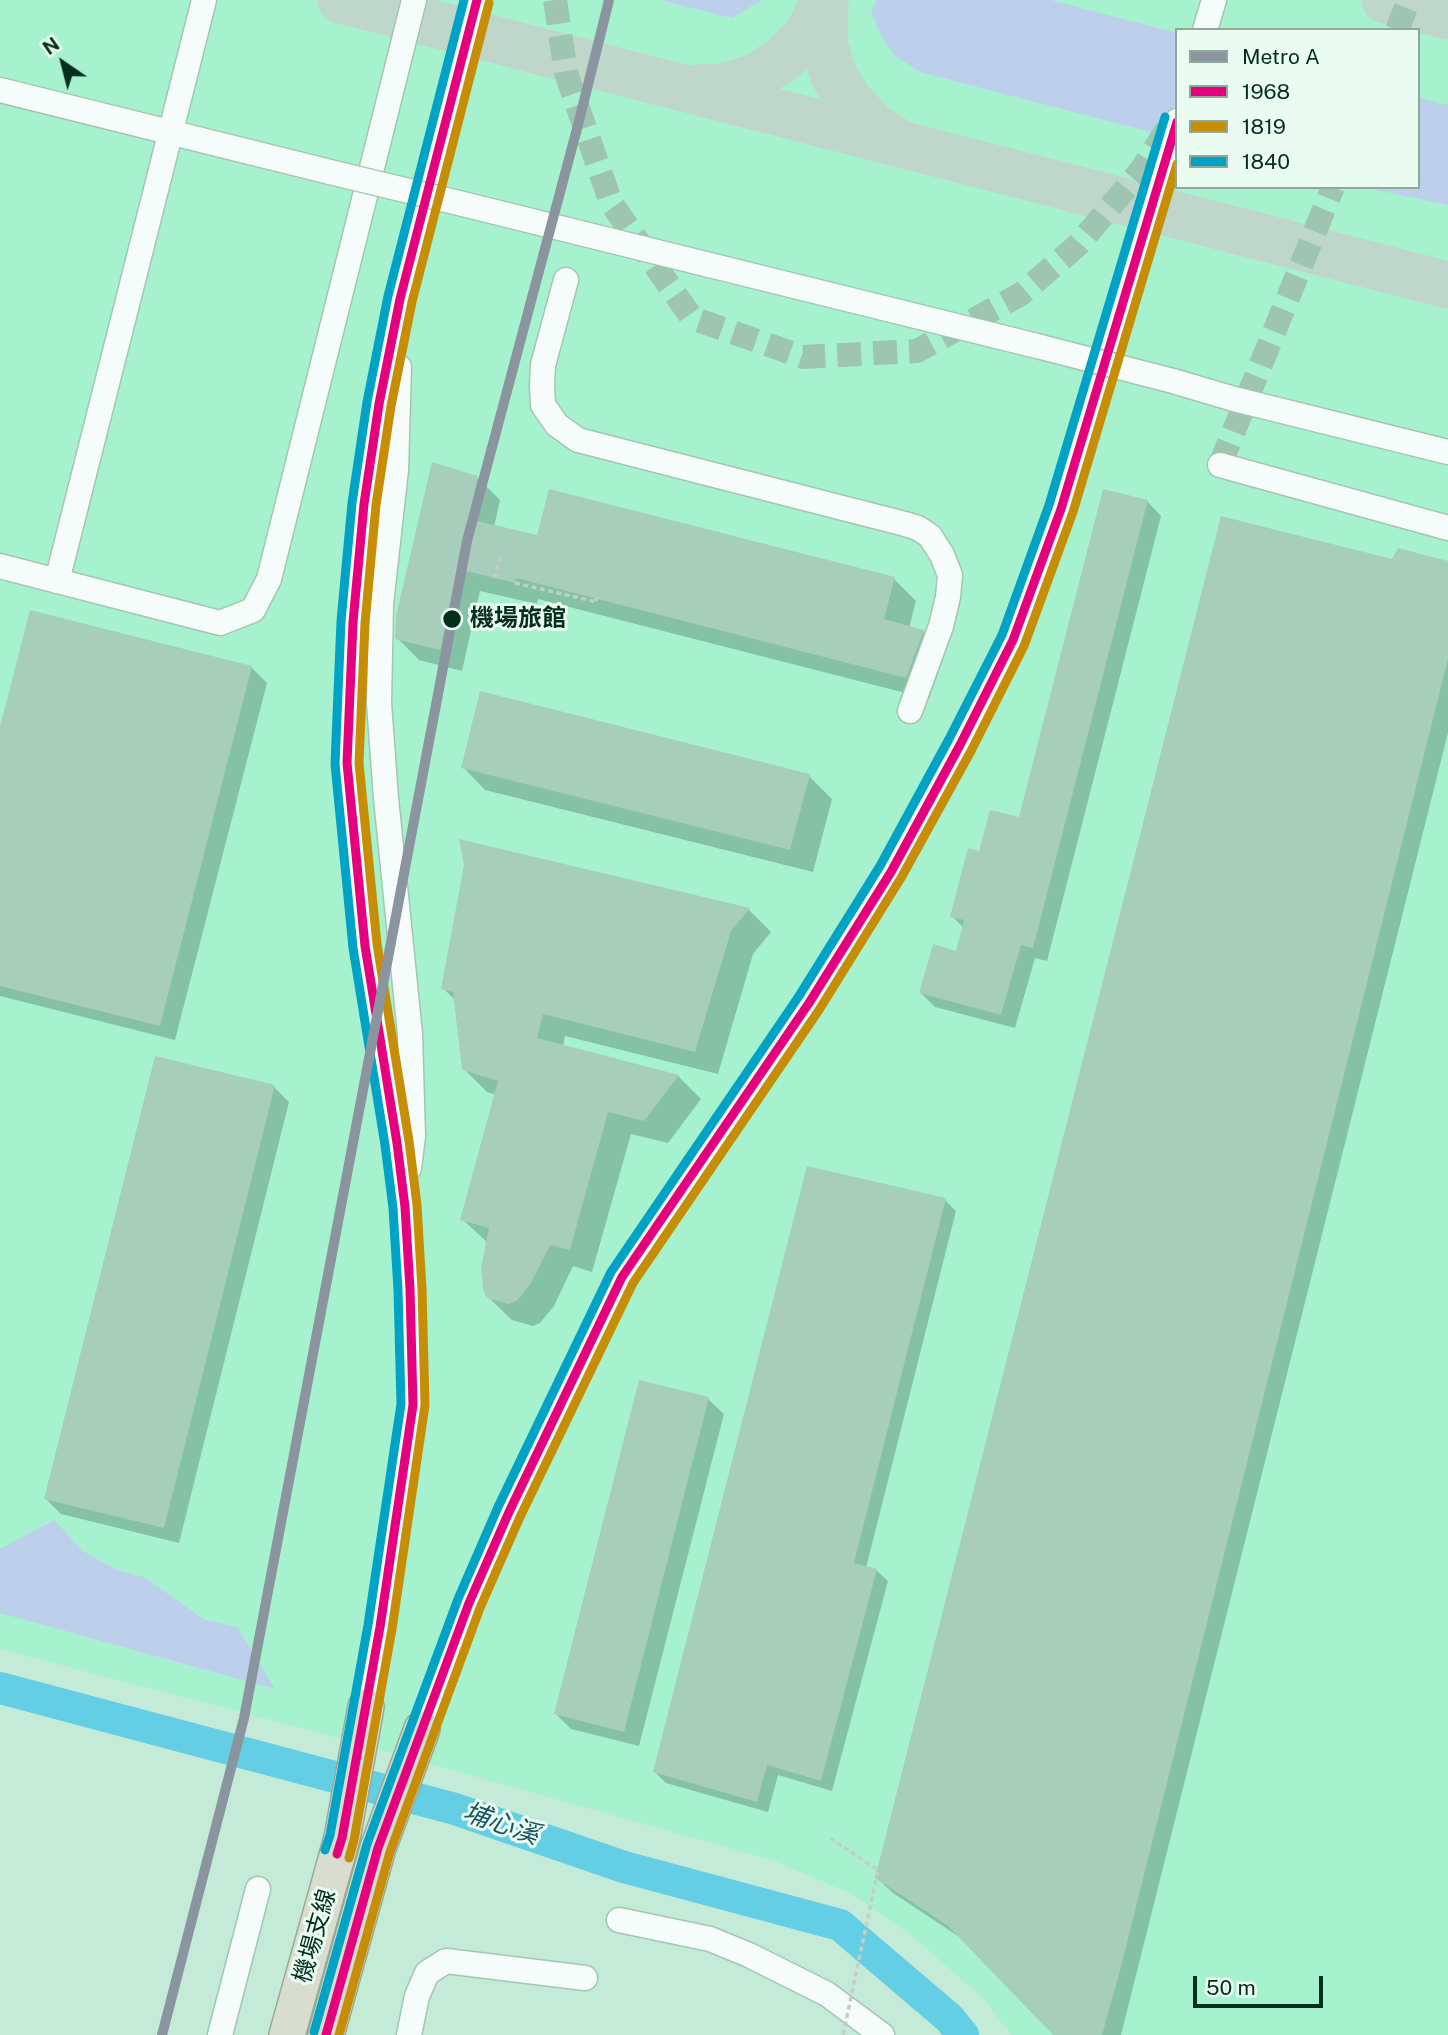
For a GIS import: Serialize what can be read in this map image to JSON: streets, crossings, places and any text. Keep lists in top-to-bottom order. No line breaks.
{"streets":{"highway":["機場支線"]},"water":["埔心溪"],"places":["機場旅館"],"lines":["metro line A","transit line 1968","transit line 1840","transit line 1819"],"legend":["Metro A","1968","1819","1840"],"scale_bar":"50 m","north":"top left"}
